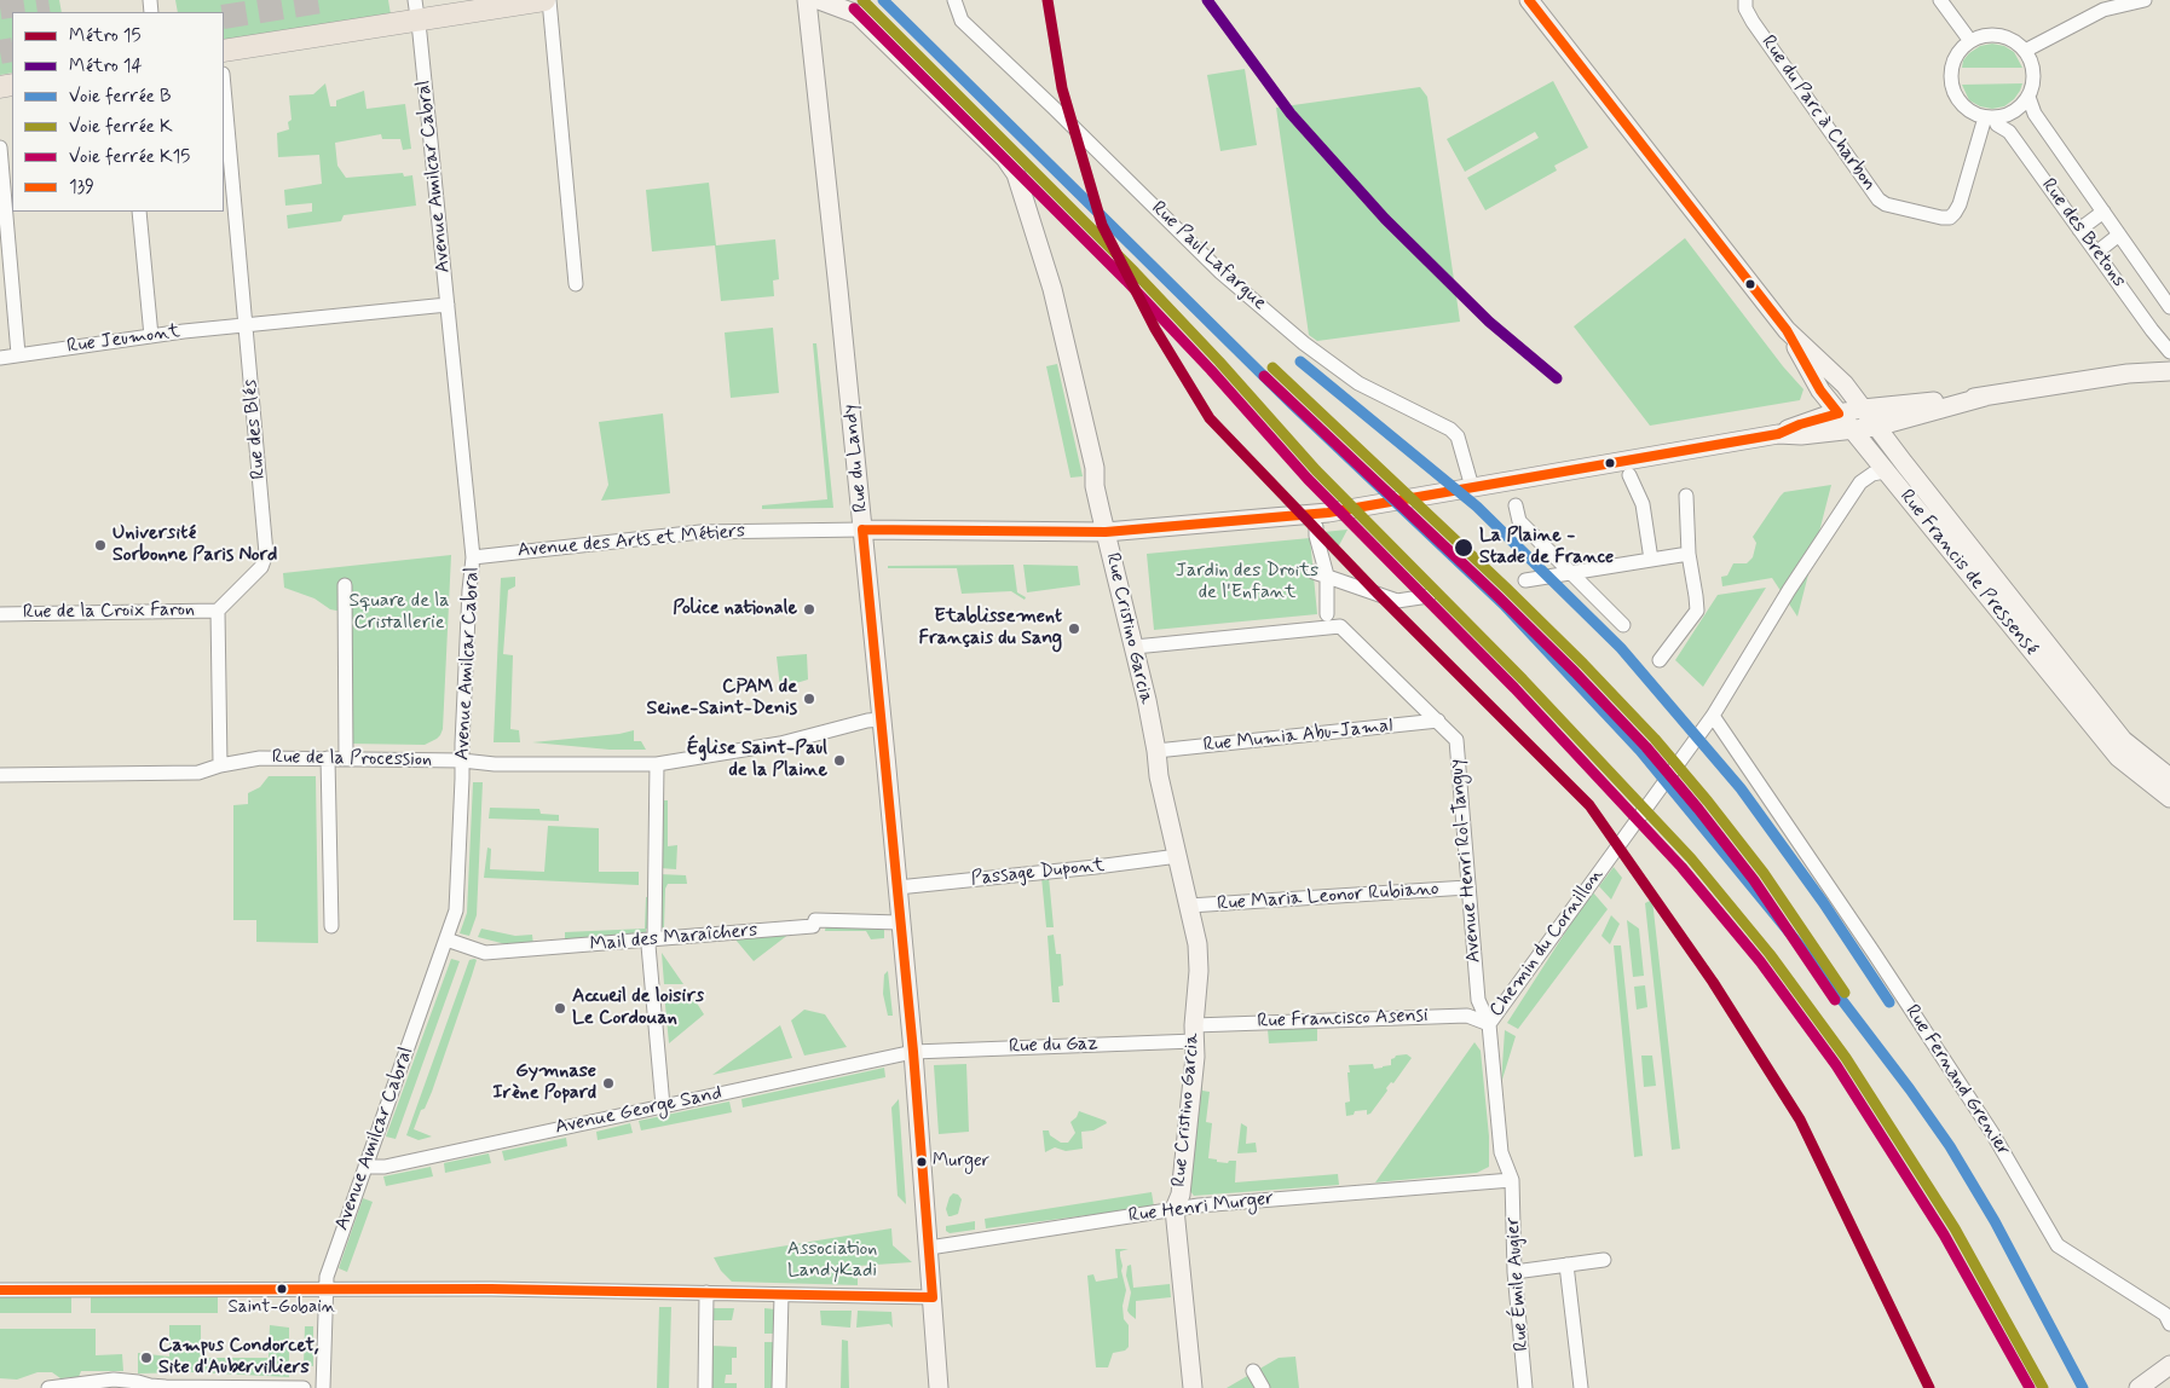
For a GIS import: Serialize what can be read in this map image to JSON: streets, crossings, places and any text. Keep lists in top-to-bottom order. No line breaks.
{"streets":{"street":["Rue du Parc à Charbon","Avenue Amilcar Cabral","Rue des Bretons","Rue Paul Lafargue","Rue Jeumont","Rue des Blés","Rue du Landy","Avenue des Arts et Métiers","Rue Francis de Pressensé","Rue de la Croix Faron","Rue Cristino Garcia","Rue Mumia Abu-Jamal","Rue de la Procession","Avenue Henri Rol-Tanguy","Passage Dupont","Rue Maria Leonor Rubiano","Mail des Maraîchers","Chemin du Cornillon","Rue Francisco Asensi","Rue du Gaz","Rue Fernand Grenier","Avenue George Sand","Rue Henri Murger","Rue Émile Augier"]},"crossings":[["Rue du Parc à Charbon","Rue des Bretons"],["Avenue Amilcar Cabral","Rue Jeumont"],["Avenue Amilcar Cabral","Avenue des Arts et Métiers"],["Avenue Amilcar Cabral","Rue de la Procession"],["Avenue Amilcar Cabral","Mail des Maraîchers"],["Avenue Amilcar Cabral","Avenue George Sand"],["Rue Jeumont","Rue des Blés"],["Rue des Blés","Rue de la Croix Faron"],["Rue du Landy","Avenue des Arts et Métiers"],["Rue du Landy","Rue de la Procession"],["Rue du Landy","Passage Dupont"],["Rue du Landy","Mail des Maraîchers"],["Rue du Landy","Rue du Gaz"],["Rue du Landy","Avenue George Sand"],["Rue du Landy","Rue Henri Murger"],["Rue Francis de Pressensé","Chemin du Cornillon"],["Rue Cristino Garcia","Rue Mumia Abu-Jamal"],["Rue Cristino Garcia","Avenue Henri Rol-Tanguy"],["Rue Cristino Garcia","Passage Dupont"],["Rue Cristino Garcia","Rue Maria Leonor Rubiano"],["Rue Cristino Garcia","Rue Francisco Asensi"],["Rue Cristino Garcia","Rue du Gaz"],["Rue Cristino Garcia","Rue Henri Murger"],["Rue Mumia Abu-Jamal","Avenue Henri Rol-Tanguy"],["Avenue Henri Rol-Tanguy","Rue Maria Leonor Rubiano"],["Avenue Henri Rol-Tanguy","Chemin du Cornillon"],["Avenue Henri Rol-Tanguy","Rue Francisco Asensi"],["Chemin du Cornillon","Rue Francisco Asensi"],["Chemin du Cornillon","Rue Fernand Grenier"],["Chemin du Cornillon","Rue Henri Murger"],["Chemin du Cornillon","Rue Émile Augier"],["Rue Francisco Asensi","Rue du Gaz"],["Rue du Gaz","Avenue George Sand"],["Rue Henri Murger","Rue Émile Augier"]],"parks":["Jardin des Droits de l'Enfant","Square de la Cristallerie","Association LandyKadi"],"places":["Université Sorbonne Paris Nord","La Plaine - Stade de France","Police nationale","Etablissement Français du Sang","CPAM de Seine-Saint-Denis","Église Saint-Paul de la Plaine","Accueil de loisirs Le Cordouan","Gymnase Irène Popard","Murger","Saint-Gobain","Campus Condorcet, Site d'Aubervilliers"],"lines":["metro line 15","metro line 14","rail line B","rail line K","transit line 139","rail line K15"],"legend":["Métro 15","Métro 14","Voie ferrée B","Voie ferrée K","Voie ferrée K15","139"]}
